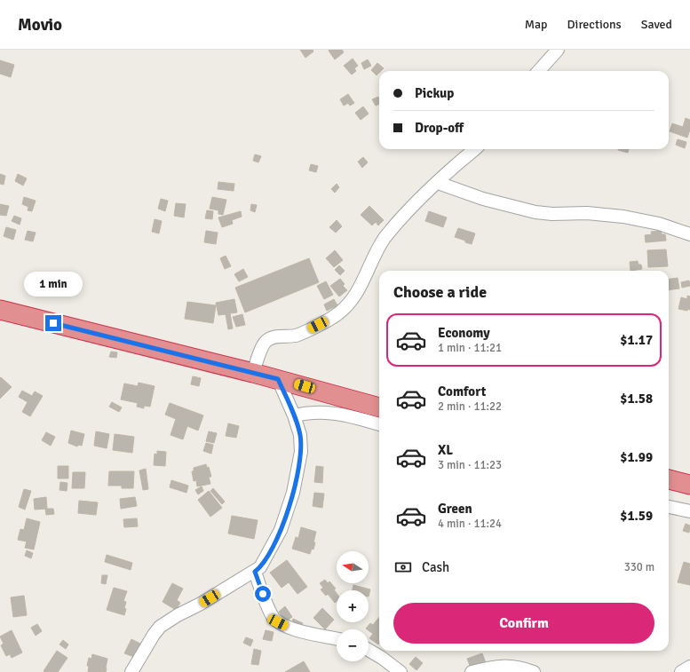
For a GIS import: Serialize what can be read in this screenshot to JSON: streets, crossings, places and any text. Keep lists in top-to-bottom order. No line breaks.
{"north":"left","page":{"header":"Movio","nav":["Map","Directions","Saved"],"banner":["Pickup","Drop-off"],"heading":"Choose a ride","bubble":"1 min","list":[{"name":"Economy","note":"1 min · 11:21","value":"$1.17"},{"name":"Comfort","note":"2 min · 11:22","value":"$1.58"},{"name":"XL","note":"3 min · 11:23","value":"$1.99"},{"name":"Green","note":"4 min · 11:24","value":"$1.59"}],"pay":["Cash","330 m"],"map_buttons":["+","−"],"buttons":"Confirm"}}
